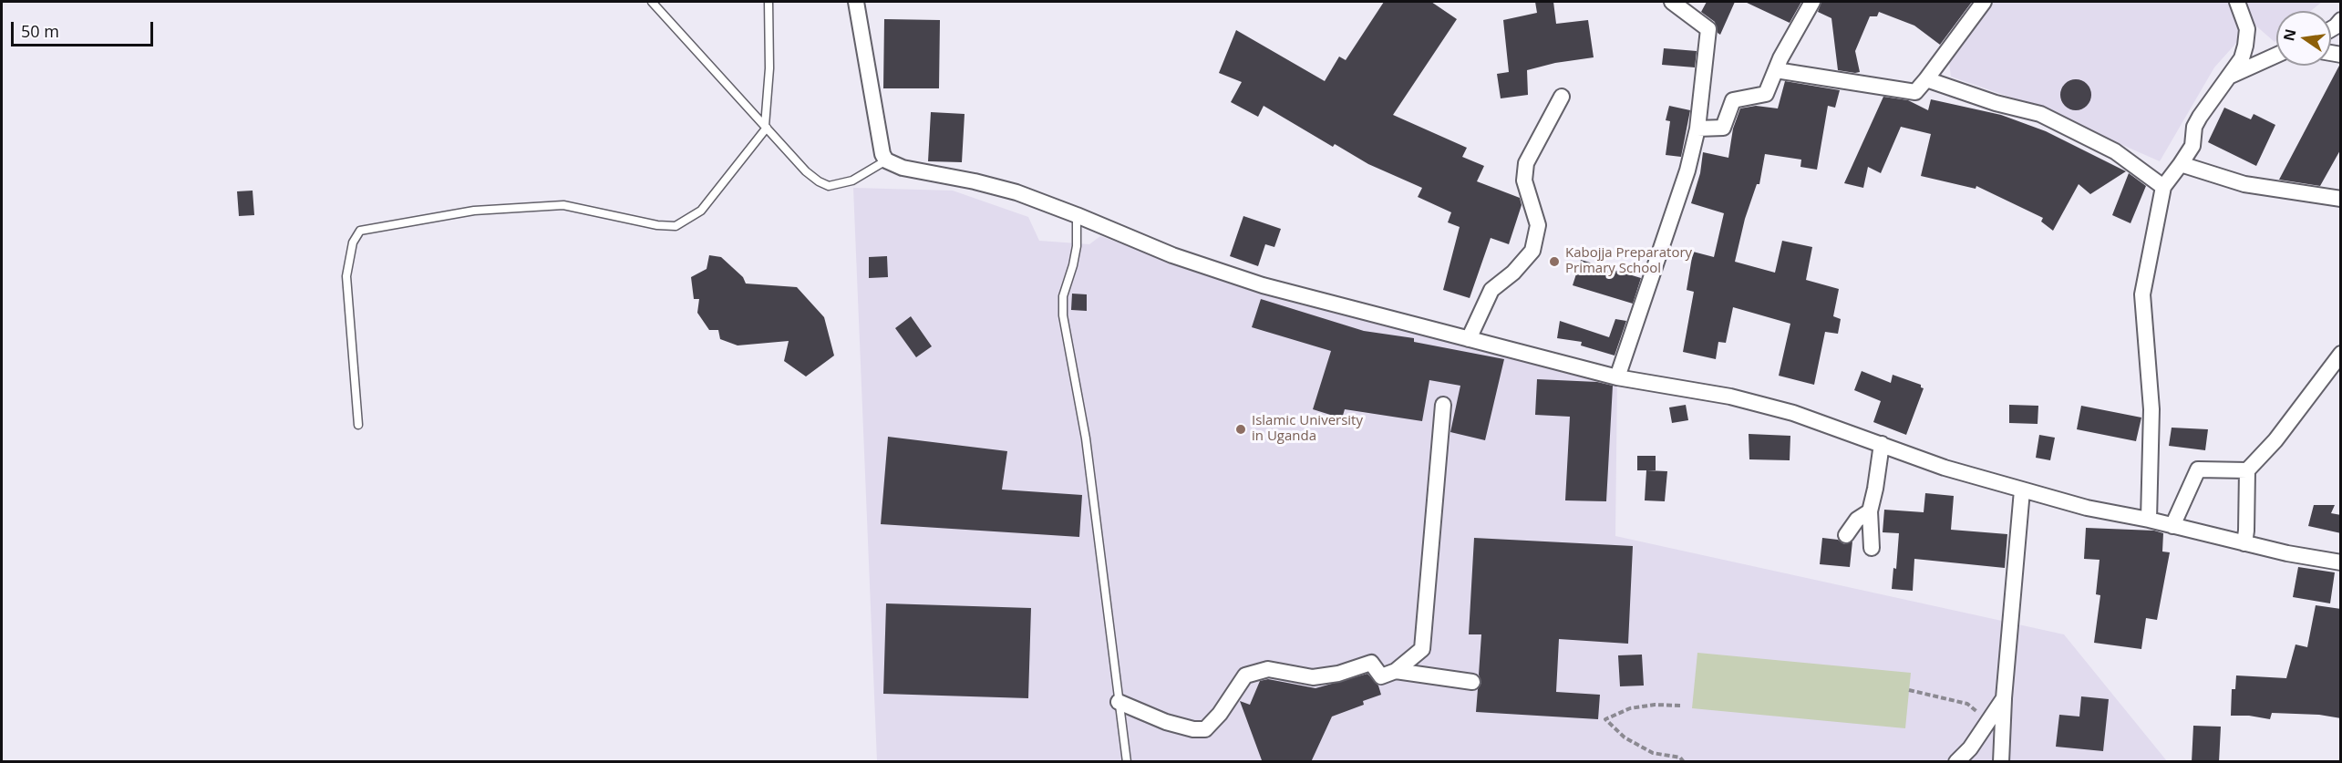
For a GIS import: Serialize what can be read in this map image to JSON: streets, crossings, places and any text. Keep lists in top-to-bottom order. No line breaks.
{"places":["Kabojja Preparatory Primary School","Islamic University in Uganda"],"scale_bar":"50 m","north":"left"}
